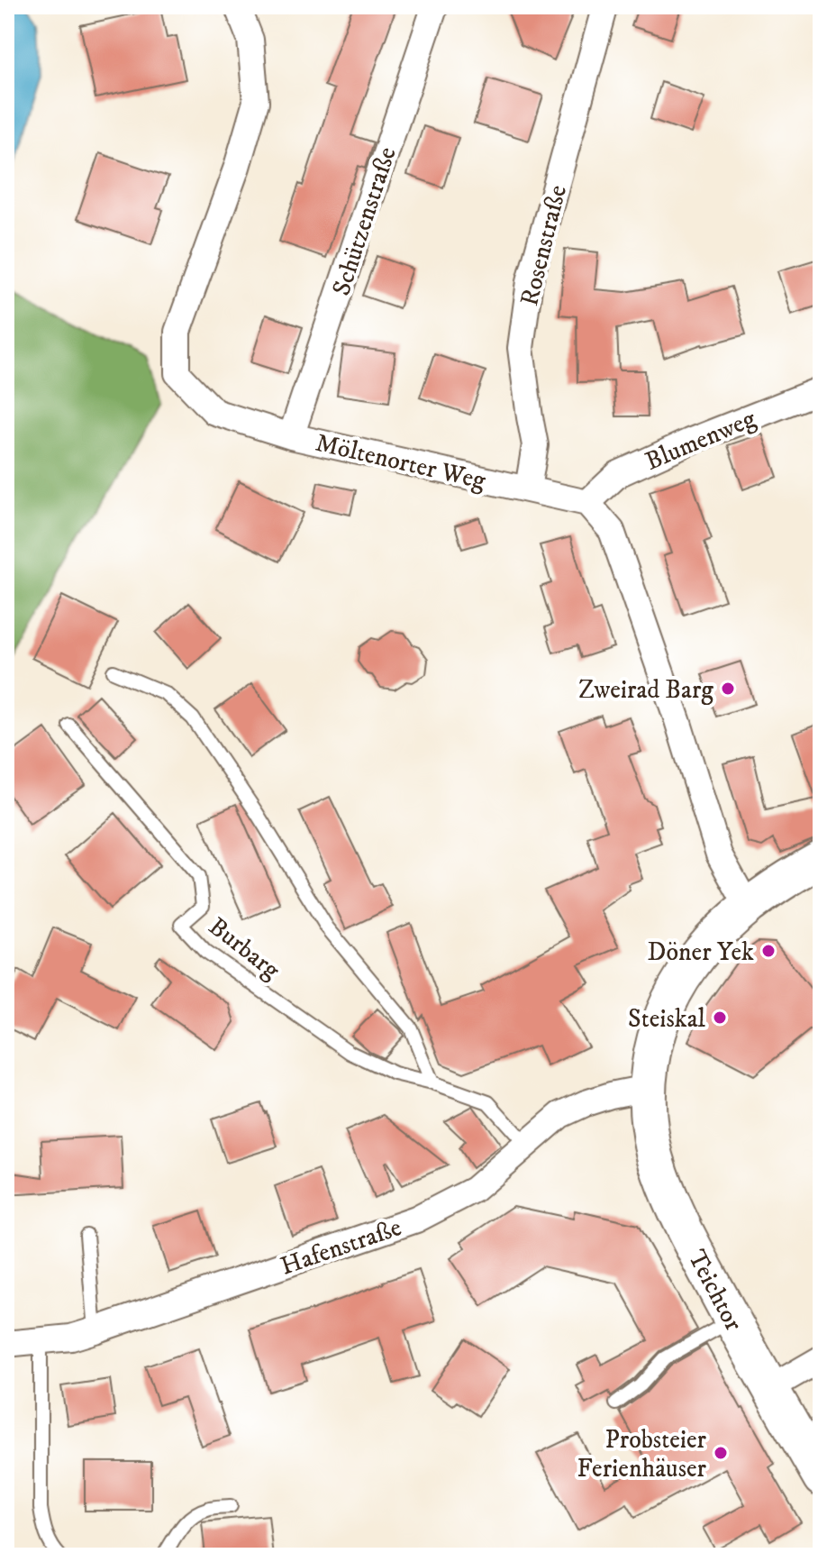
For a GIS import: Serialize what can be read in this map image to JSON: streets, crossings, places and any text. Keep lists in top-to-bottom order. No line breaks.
{"streets":{"street":["Schützenstraße","Rosenstraße","Blumenweg","Möltenorter Weg","Hafenstraße","Teichtor"],"lane":["Burbarg"]},"crossings":[["Schützenstraße","Möltenorter Weg"],["Rosenstraße","Möltenorter Weg"],["Blumenweg","Möltenorter Weg"],["Burbarg","Hafenstraße"],["Hafenstraße","Teichtor"]],"places":["Zweirad Barg","Döner Yek","Steiskal","Probsteier Ferienhäuser"]}
